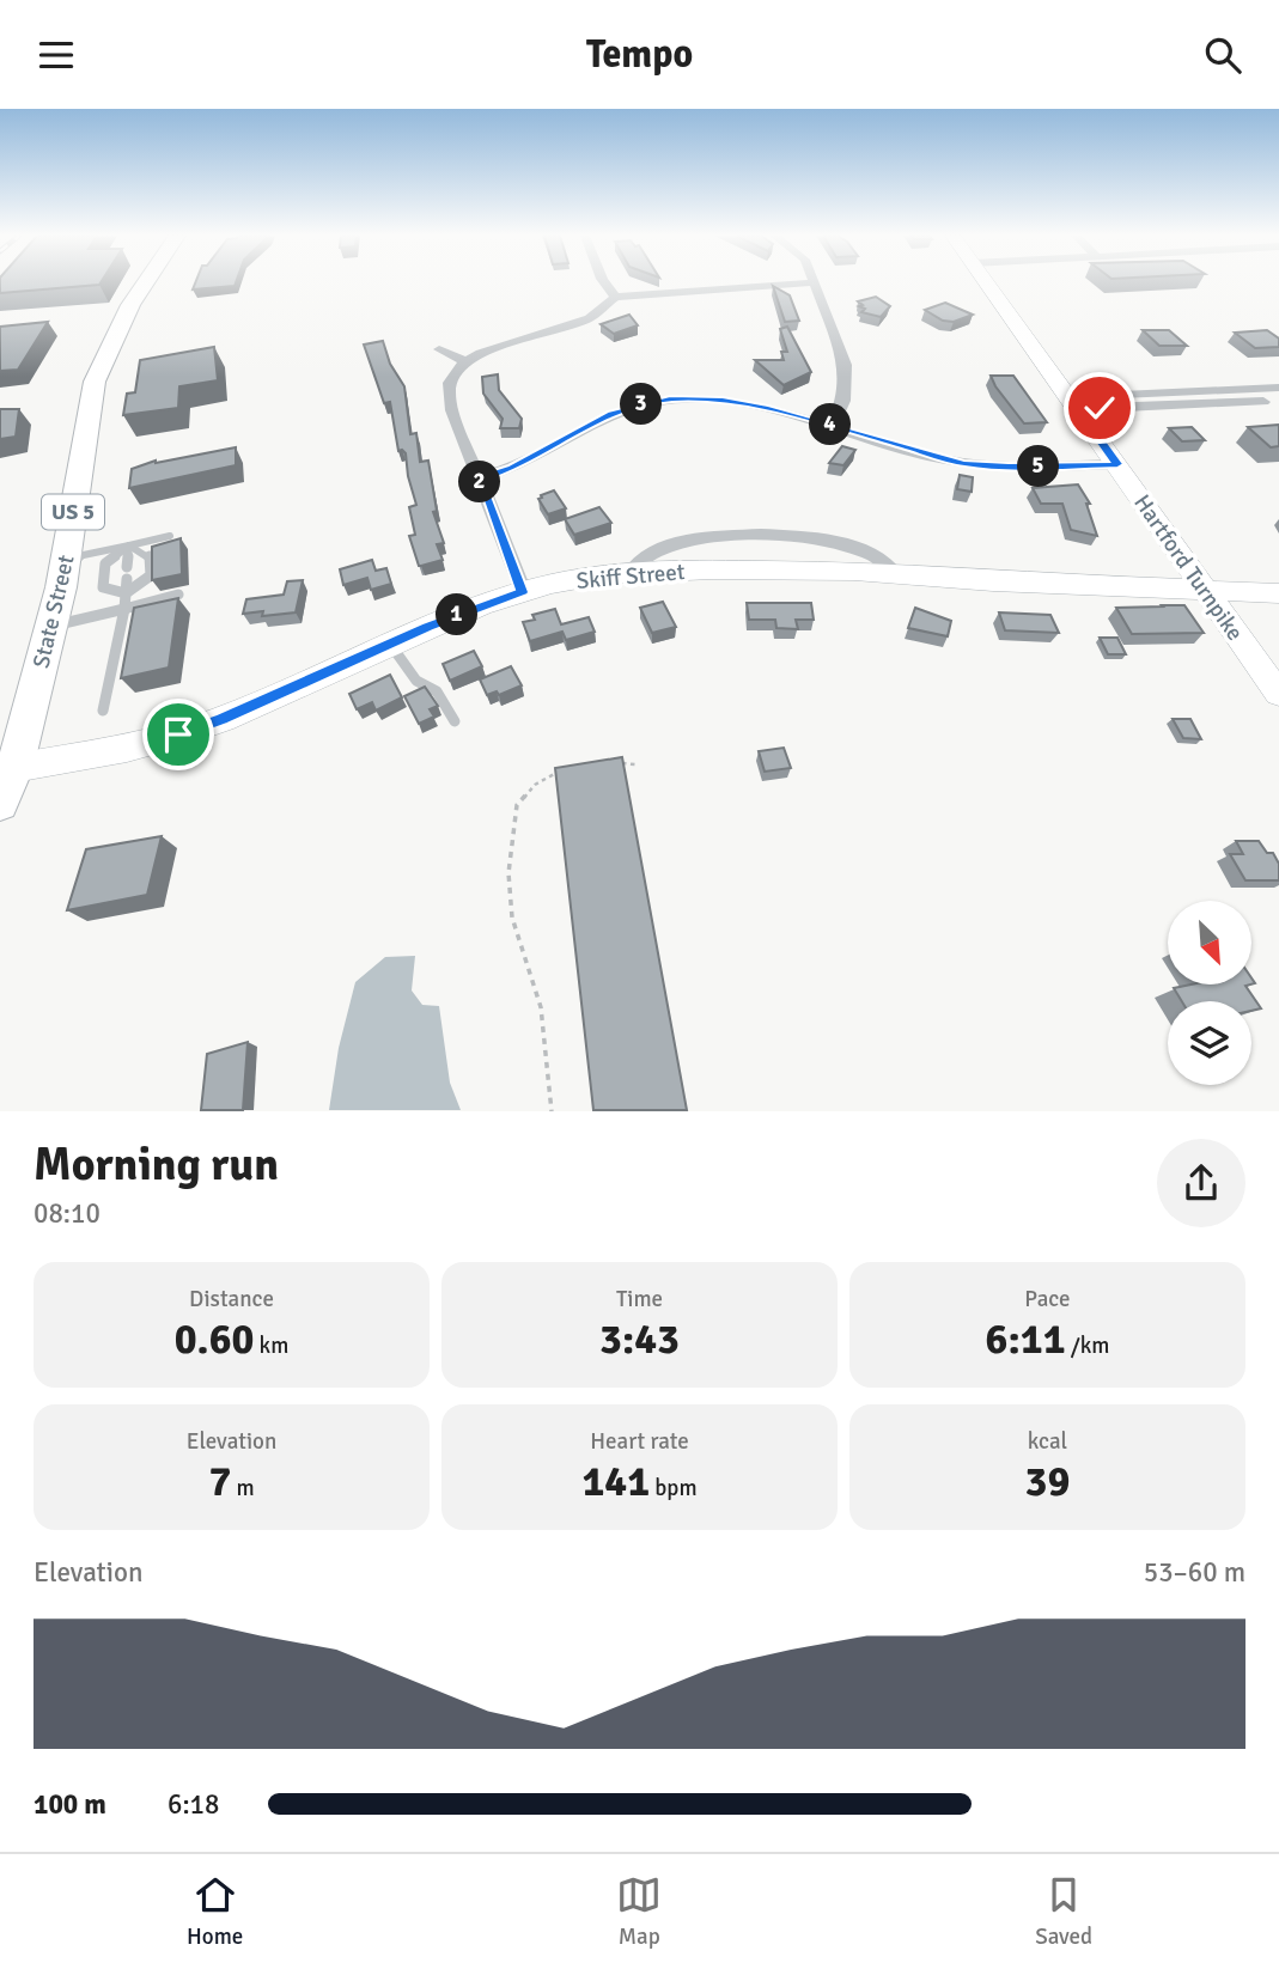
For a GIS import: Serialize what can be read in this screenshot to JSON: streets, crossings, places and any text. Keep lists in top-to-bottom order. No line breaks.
{"streets":{"main road":["US 5","Hartford Turnpike","Skiff Street","State Street"]},"crossings":[["Hartford Turnpike","Skiff Street"],["Skiff Street","State Street"]],"north":"bottom right","page":{"header":"Tempo","pins":["3","4","5","2","1"],"heading":["Morning run","08:10"],"stats":[["Distance","0.60 km"],["Time","3:43"],["Pace","6:11 /km"],["Elevation","7 m"],["Heart rate","141 bpm"],["kcal","39"]],"chart":["Elevation","53–60 m"],"list":[{"name":"100 m","note":"6:18"}],"tabs":["Home","Map","Saved"]}}
